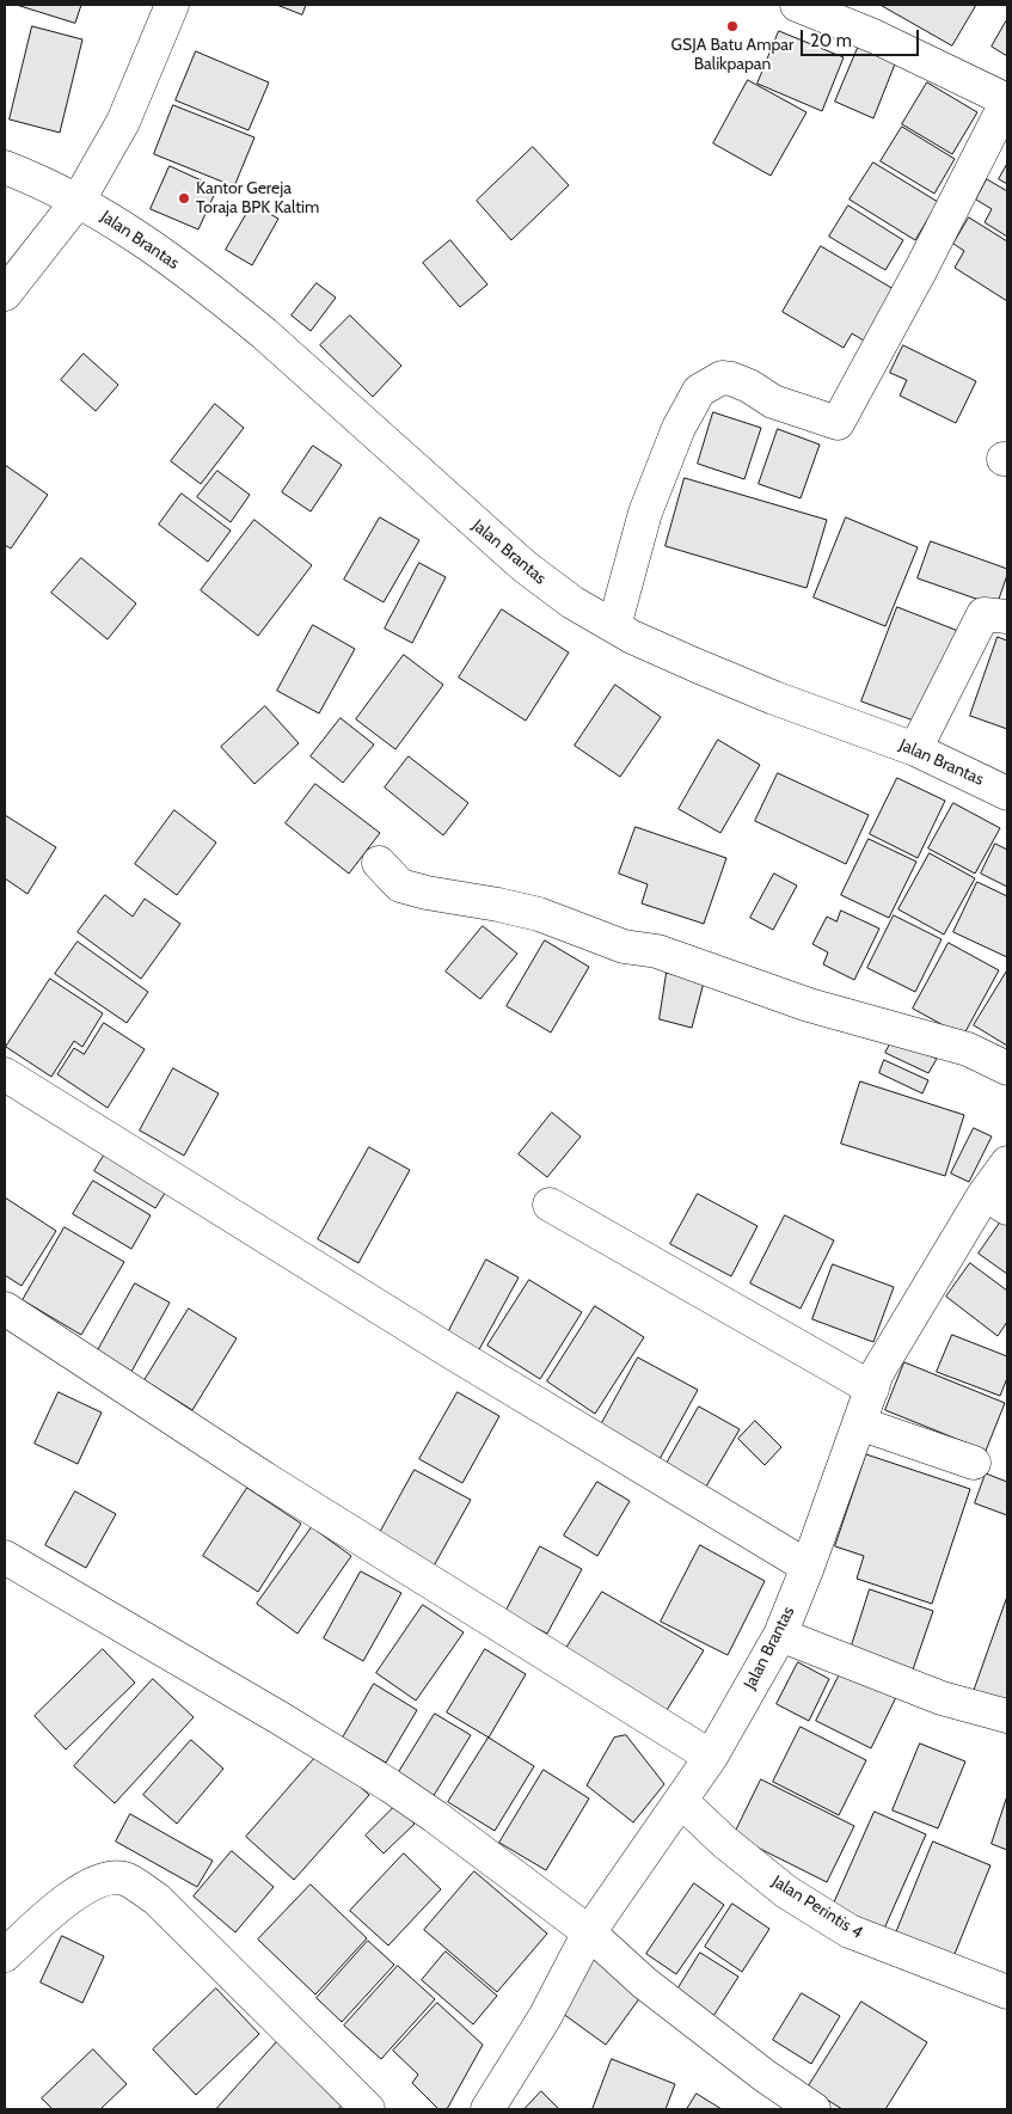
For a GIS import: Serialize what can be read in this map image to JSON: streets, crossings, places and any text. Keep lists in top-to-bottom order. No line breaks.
{"streets":{"street":["Jalan Brantas","Jalan Perintis 4"]},"crossings":[["Jalan Brantas","Jalan Perintis 4"]],"places":["GSJA Batu Ampar Balikpapan","Kantor Gereja Toraja BPK Kaltim"],"scale_bar":"20 m"}
